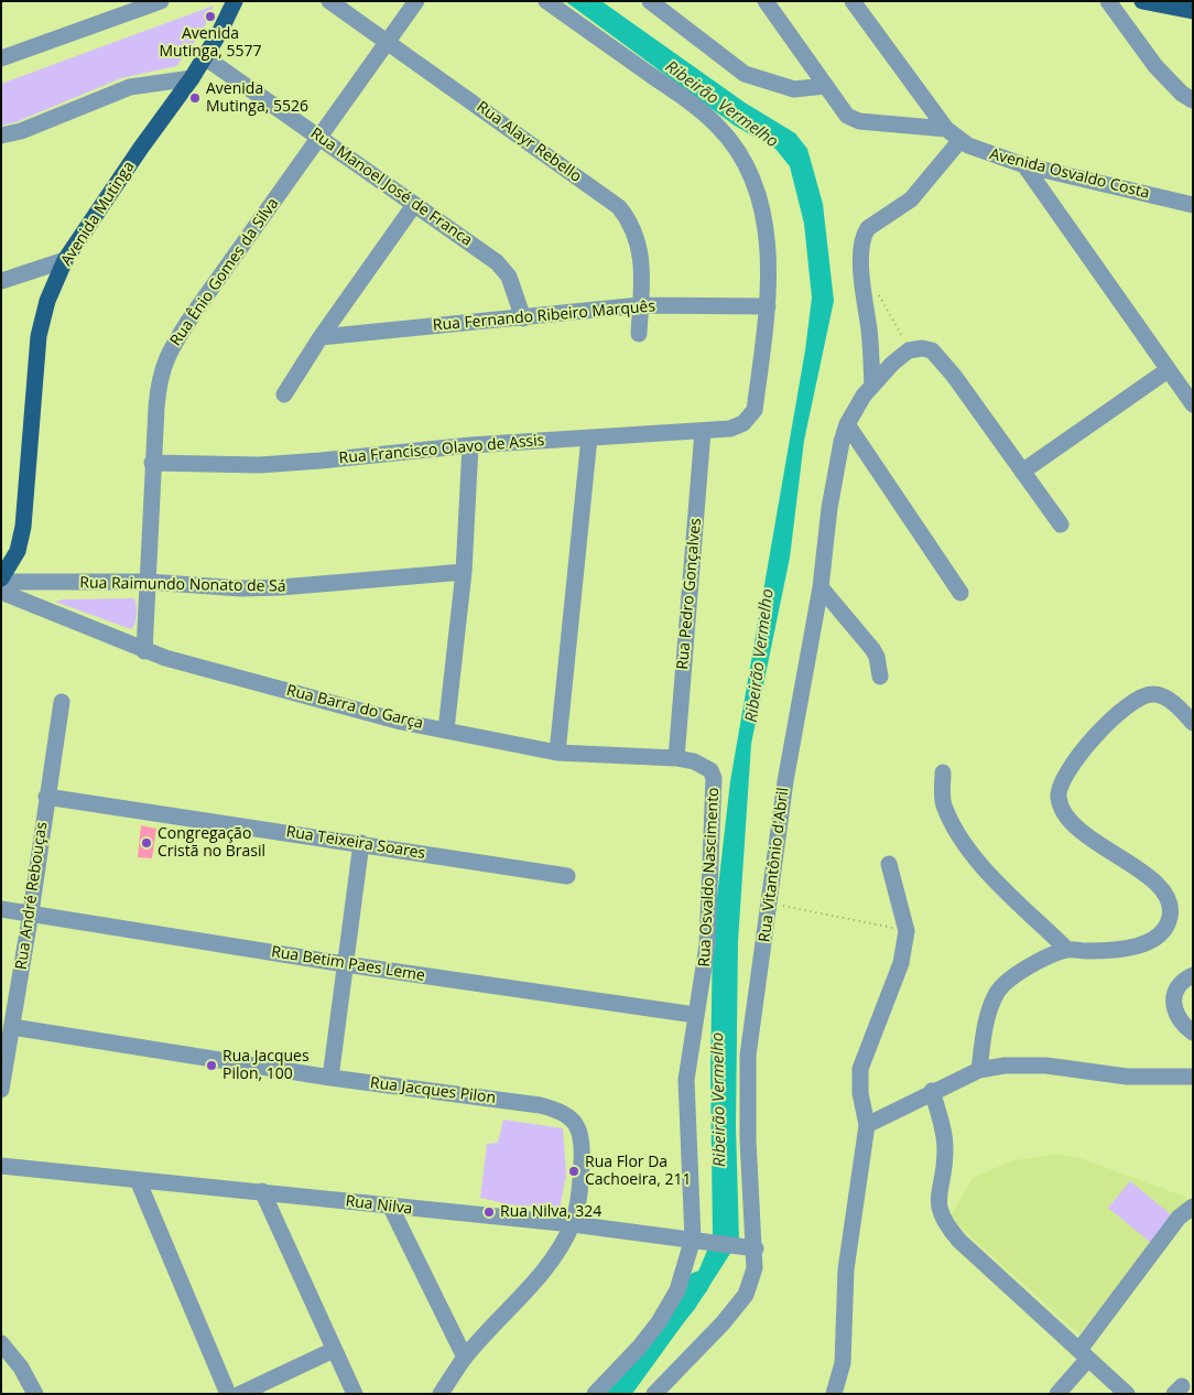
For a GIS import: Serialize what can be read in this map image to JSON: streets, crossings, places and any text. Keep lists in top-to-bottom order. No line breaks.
{"streets":{"main road":["Avenida Mutinga"],"street":["Rua Alayr Rebello","Avenida Osvaldo Costa","Rua Manoel José de Franca","Rua Ênio Gomes da Silva","Rua Fernando Ribeiro Marquês","Rua Francisco Olavo de Assis","Rua Raimundo Nonato de Sá","Rua Pedro Gonçalves","Rua Barra do Garça","Rua Teixeira Soares","Rua Vitantônio d'Abril","Rua Osvaldo Nascimento","Rua André Rebouças","Rua Betim Paes Leme","Rua Jacques Pilon","Rua Nilva"]},"crossings":[["Rua Alayr Rebello","Rua Ênio Gomes da Silva"],["Rua Alayr Rebello","Rua Fernando Ribeiro Marquês"],["Rua Manoel José de Franca","Avenida Mutinga"],["Rua Manoel José de Franca","Rua Ênio Gomes da Silva"],["Rua Manoel José de Franca","Rua Fernando Ribeiro Marquês"],["Avenida Mutinga","Rua Raimundo Nonato de Sá"],["Rua Ênio Gomes da Silva","Rua Francisco Olavo de Assis"],["Rua Ênio Gomes da Silva","Rua Raimundo Nonato de Sá"],["Rua Ênio Gomes da Silva","Rua Barra do Garça"],["Rua Fernando Ribeiro Marquês","Rua Francisco Olavo de Assis"],["Rua Francisco Olavo de Assis","Rua Pedro Gonçalves"],["Rua Pedro Gonçalves","Rua Barra do Garça"],["Rua Barra do Garça","Rua Osvaldo Nascimento"],["Rua Teixeira Soares","Rua André Rebouças"],["Rua Vitantônio d'Abril","Rua Nilva"],["Rua Osvaldo Nascimento","Rua Betim Paes Leme"],["Rua Osvaldo Nascimento","Rua Nilva"],["Rua André Rebouças","Rua Betim Paes Leme"],["Rua André Rebouças","Rua Jacques Pilon"],["Rua Jacques Pilon","Rua Nilva"]],"water":["Ribeirão Vermelho"],"places":["Avenida Mutinga, 5577","Avenida Mutinga, 5526","Congregação Cristã no Brasil","Rua Jacques Pilon, 100","Rua Flor Da Cachoeira, 211","Rua Nilva, 324"]}
